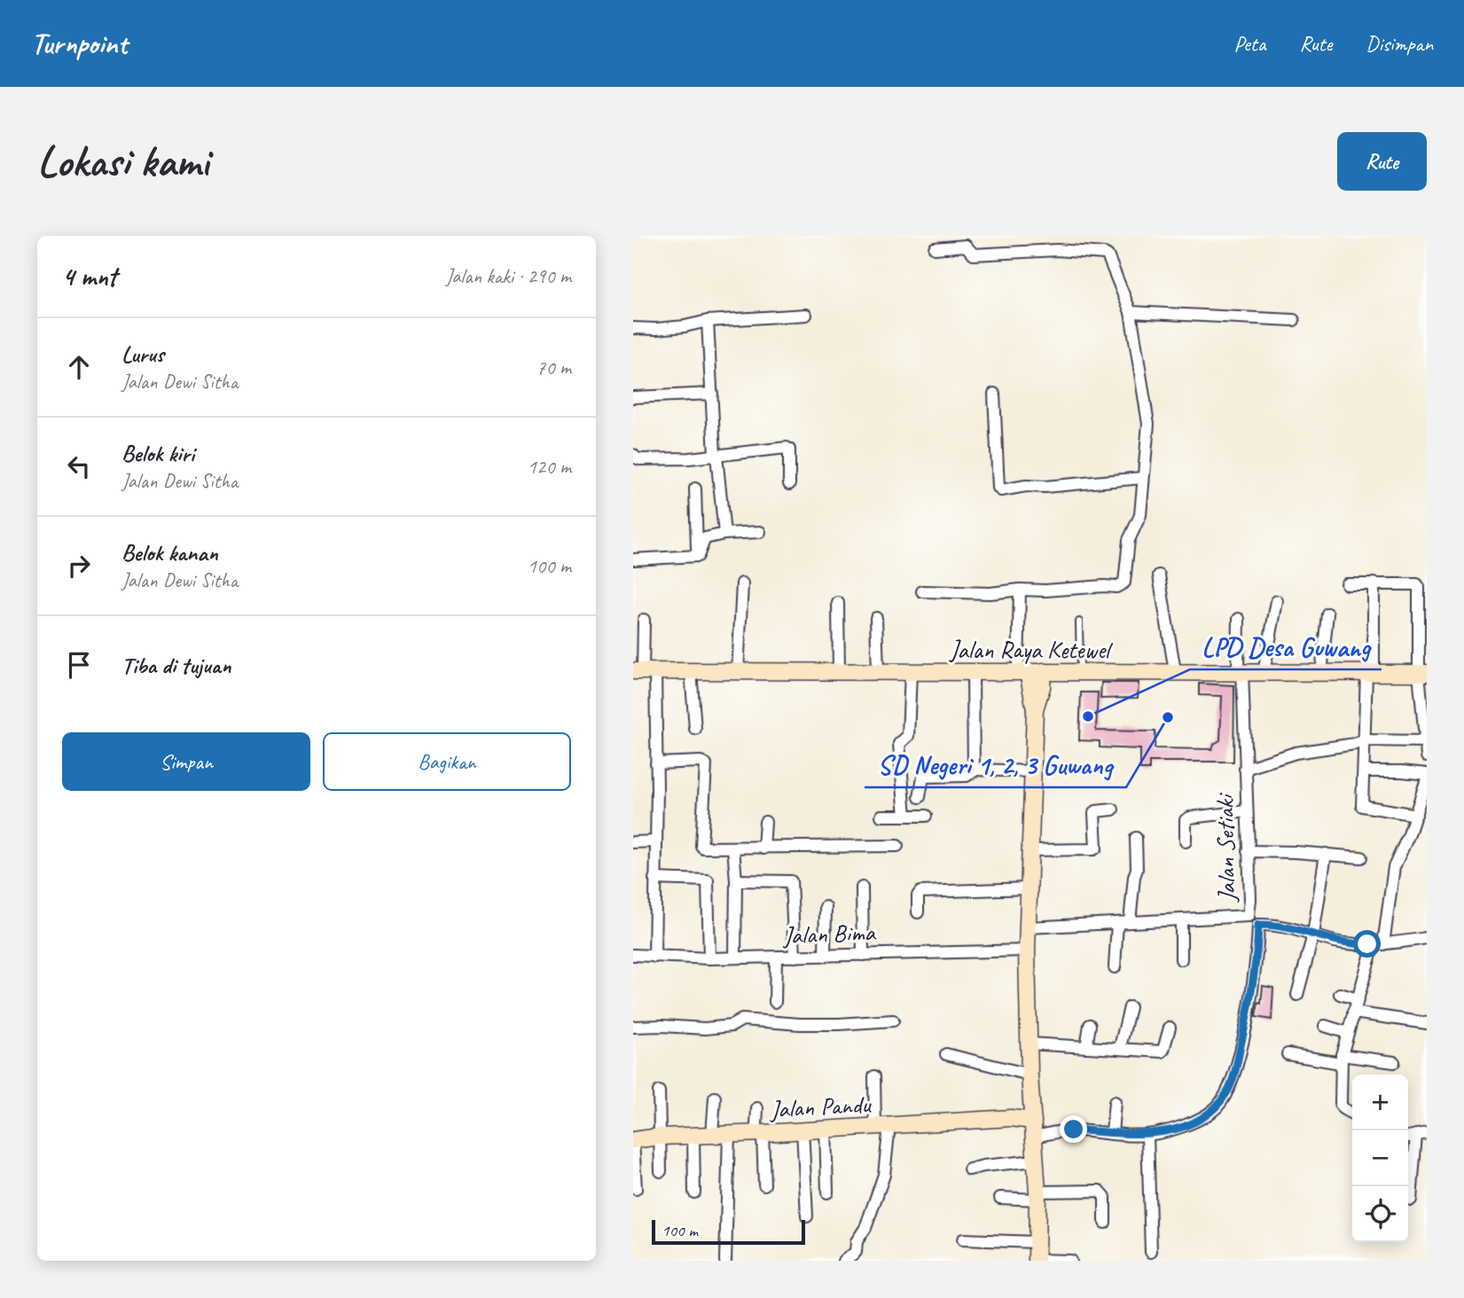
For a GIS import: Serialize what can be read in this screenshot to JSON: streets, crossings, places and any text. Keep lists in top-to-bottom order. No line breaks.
{"streets":{"street":["Jalan Raya Ketewel","Jalan Setiaki","Jalan Bima","Jalan Pandu"]},"crossings":[["Jalan Raya Ketewel","Jalan Setiaki"]],"places":["LPD Desa Guwang","SD Negeri 1, 2, 3 Guwang"],"scale_bar":"100 m","page":{"header":"Turnpoint","nav":["Peta","Rute","Disimpan"],"buttons":["Rute",["Simpan","Bagikan"]],"title":"Lokasi kami","heading":["4 mnt","Jalan kaki · 290 m"],"list":[["Lurus","Jalan Dewi Sitha","70 m"],["Belok kiri","Jalan Dewi Sitha","120 m"],["Belok kanan","Jalan Dewi Sitha","100 m"],"Tiba di tujuan"],"map_buttons":["+","−"],"scale":"100 m"}}
